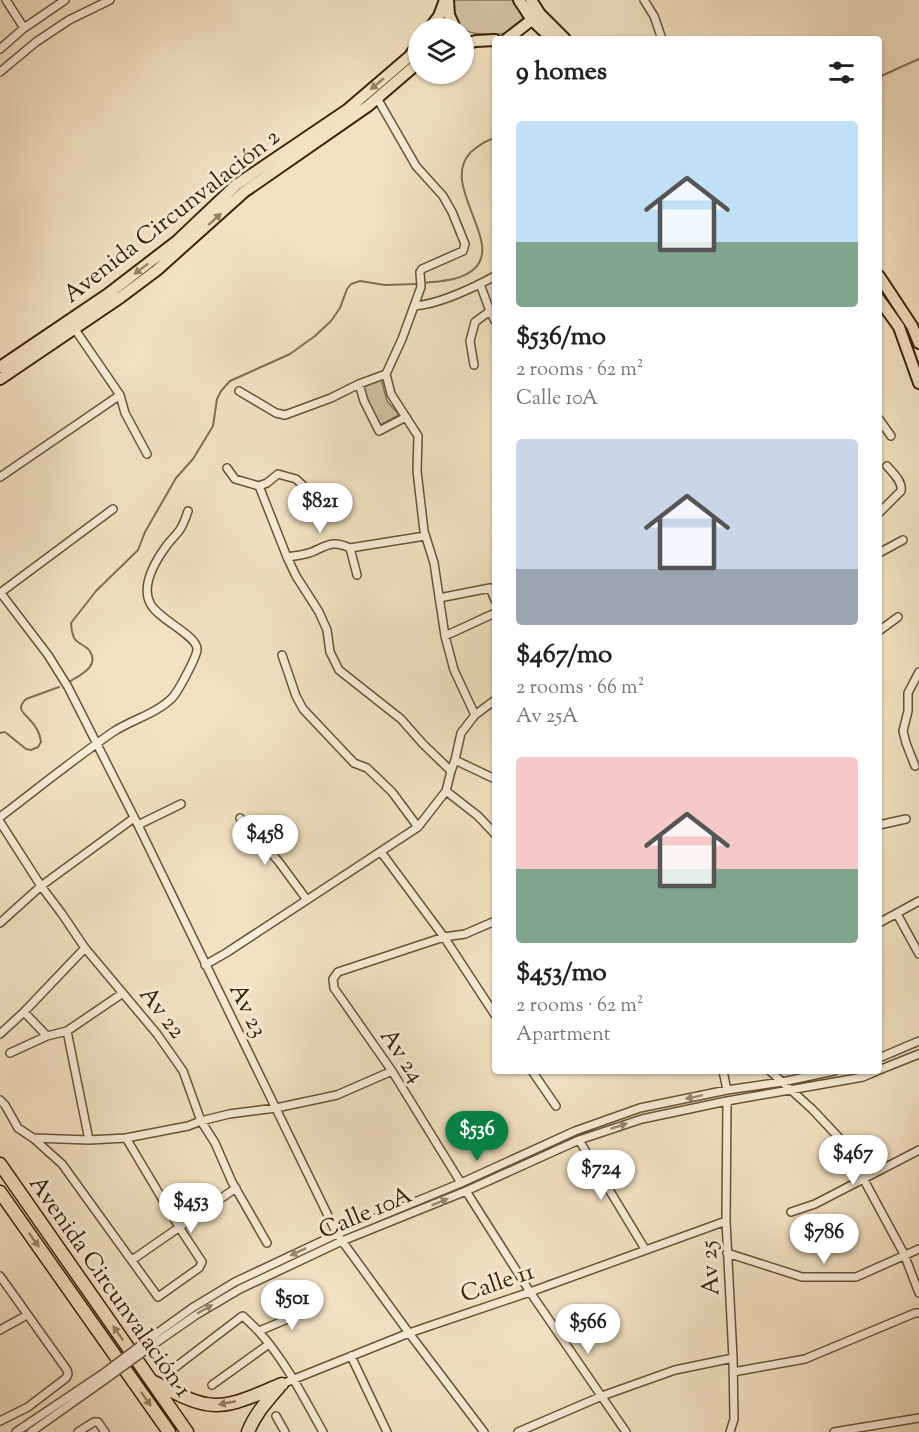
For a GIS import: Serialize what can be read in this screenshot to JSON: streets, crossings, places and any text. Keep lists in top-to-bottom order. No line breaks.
{"streets":{"highway":["Avenida Circunvalación 1"],"main road":["Avenida Circunvalación 2"],"street":["Av 23","Av 22","Av 24","Calle 10A","Av 25","Calle 11"]},"crossings":[["Av 23","Calle 10A"],["Av 23","Calle 11"],["Av 24","Calle 10A"],["Calle 10A","Av 25"],["Av 25","Calle 11"]],"page":{"heading":"9 homes","list":[{"name":"$536/mo","note":"2 rooms · 62 m² · Calle 10A"},{"name":"$467/mo","note":"2 rooms · 66 m² · Av 25A"},{"name":"$453/mo","note":"2 rooms · 62 m² · Apartment"}],"price":["$821","$458","$536","$467","$724","$453","$786","$501","$566"]}}
